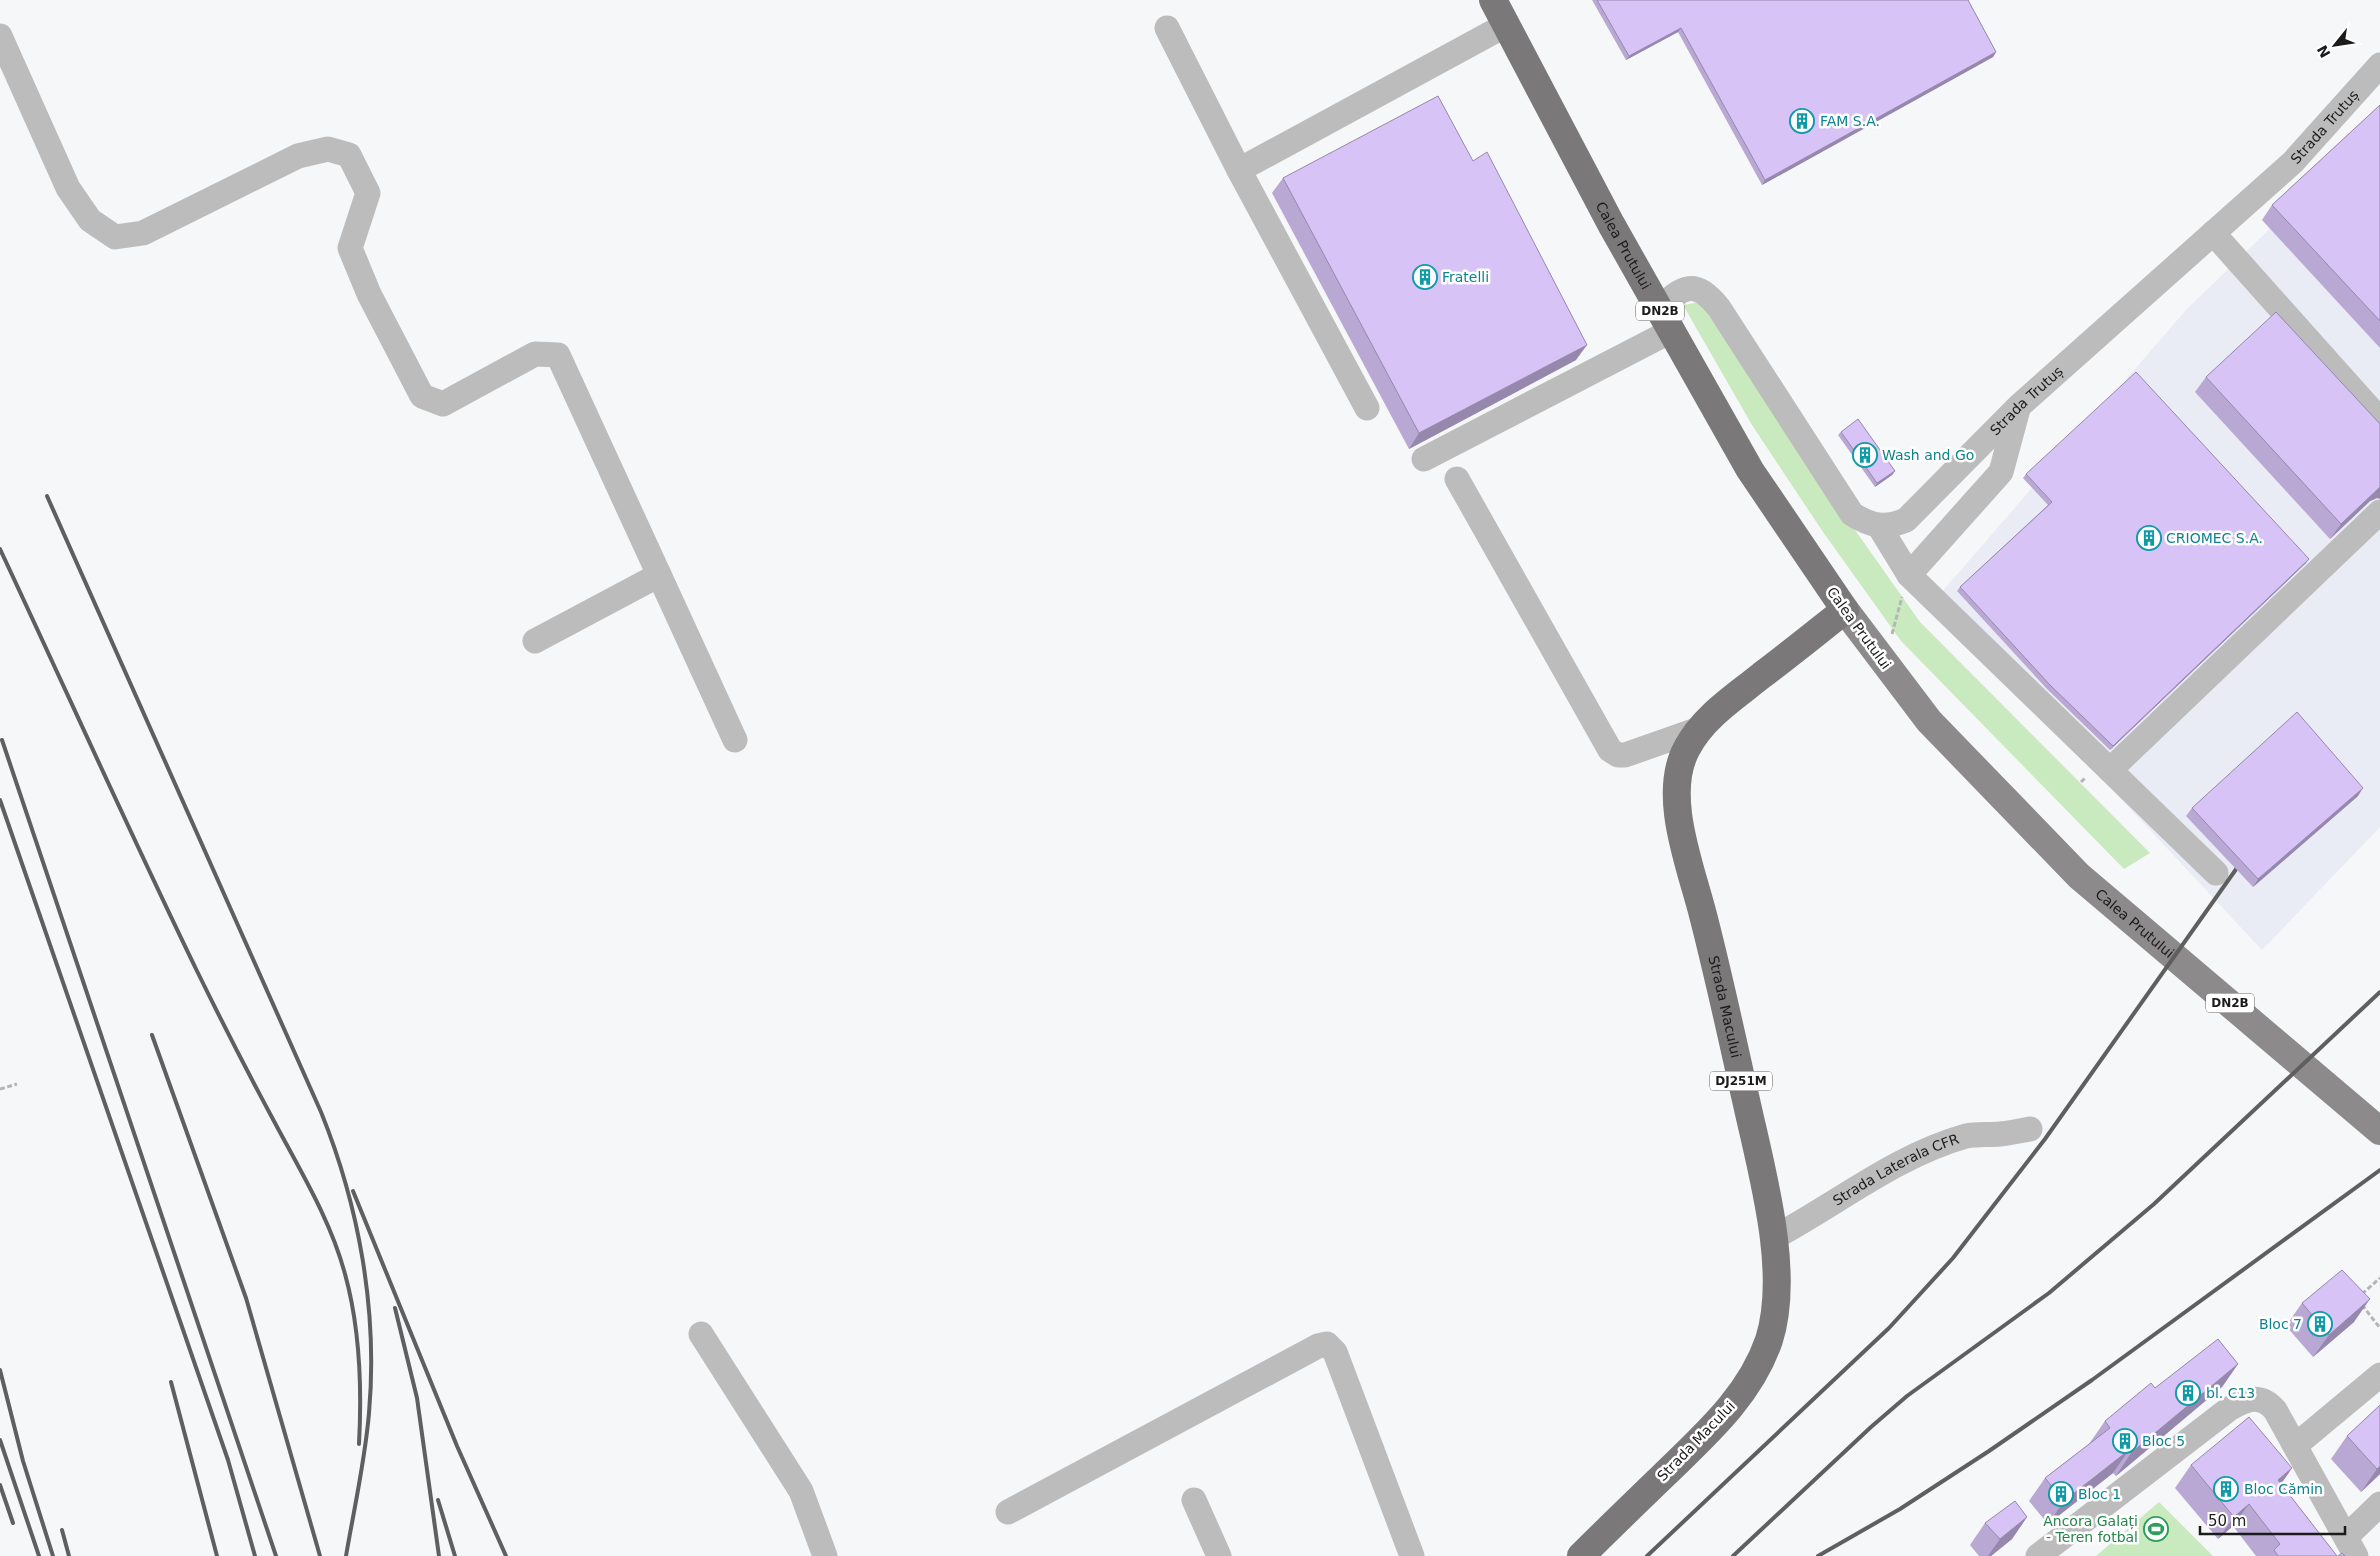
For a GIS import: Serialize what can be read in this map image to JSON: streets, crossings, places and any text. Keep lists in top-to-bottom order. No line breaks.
{"streets":{"highway":["Calea Prutului","DN2B","Strada Macului","DJ251M"],"street":["Strada Trutuș","Strada Laterala CFR"]},"crossings":[["Calea Prutului","Strada Macului"],["Strada Macului","Strada Laterala CFR"]],"places":{"building":["FAM S.A.","Fratelli","Wash and Go","CRIOMEC S.A.","Bloc 7","bl. C13","Bloc 5","Bloc Cămin","Bloc 1"],"sports":["Ancora Galați - Teren fotbal"]},"scale_bar":"50 m","north":"bottom left"}
